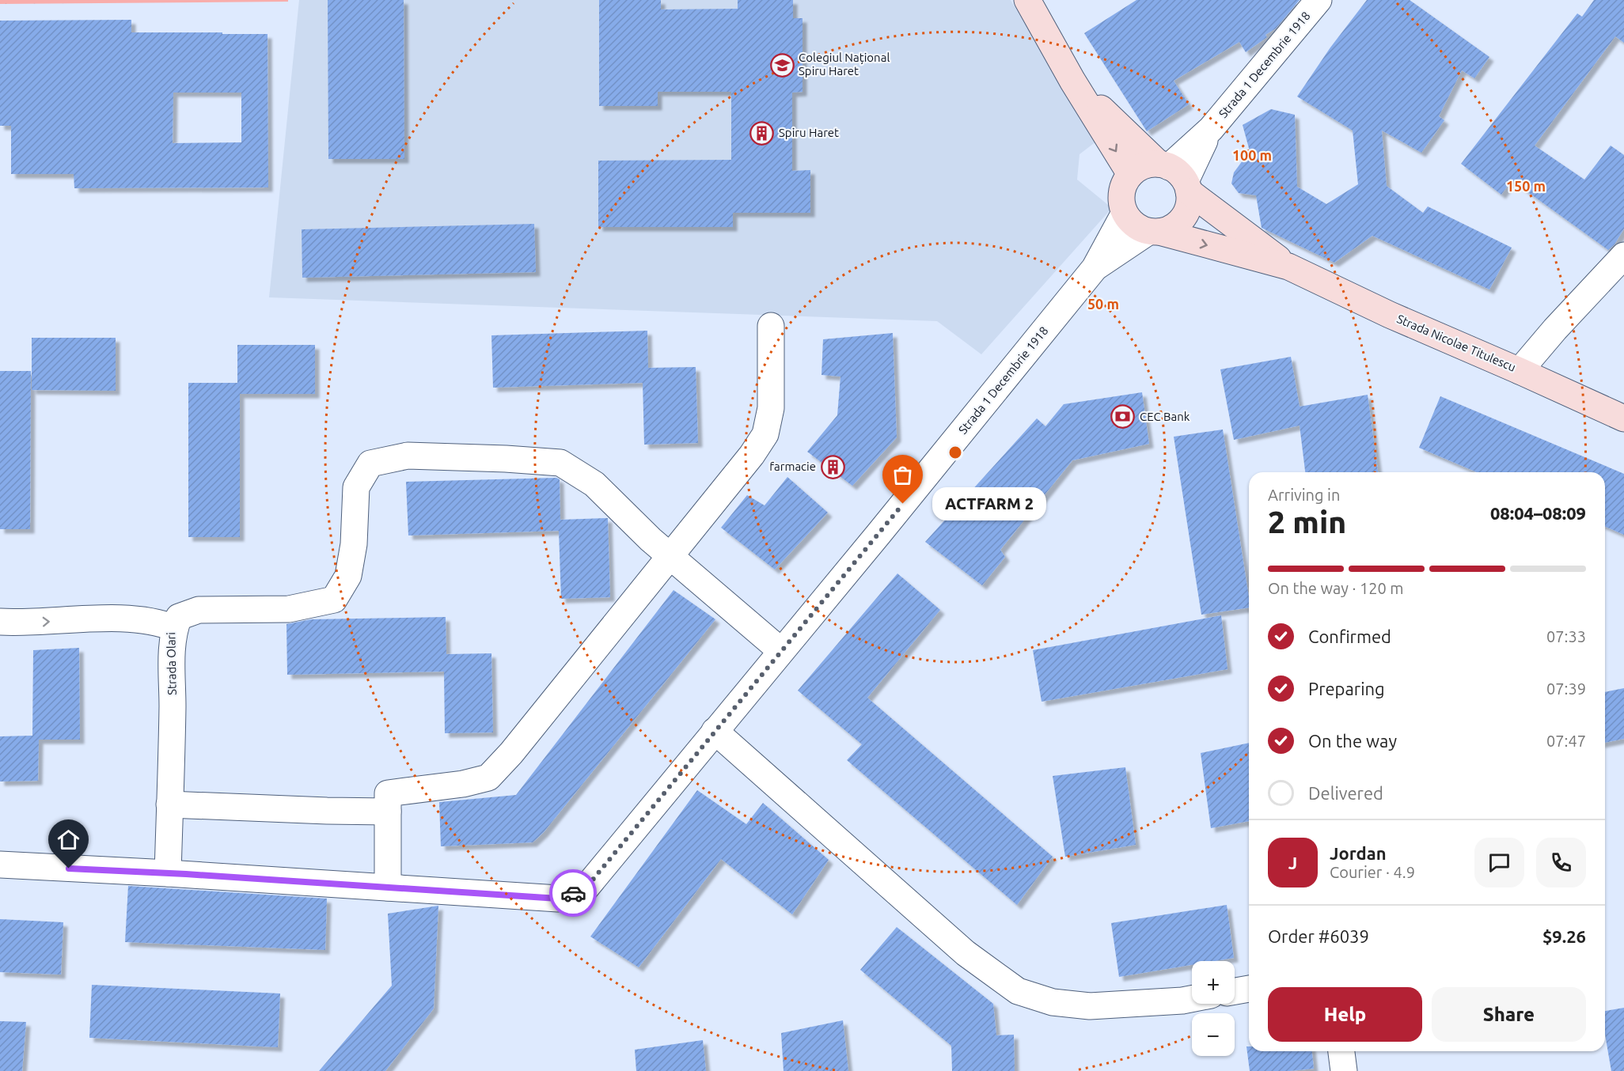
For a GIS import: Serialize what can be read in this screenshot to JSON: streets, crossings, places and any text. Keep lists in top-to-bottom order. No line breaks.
{"streets":{"main road":["Strada Nicolae Titulescu"],"street":["Strada 1 Decembrie 1918","Strada Olari"]},"crossings":[["Strada 1 Decembrie 1918","Strada Nicolae Titulescu"]],"one_way":["Strada Olari"],"places":{"school or university":["Colegiul Național Spiru Haret"],"building":["Spiru Haret","farmacie"],"bank":["CEC Bank"],"other":["ACTFARM 2"]},"page":{"heading":["2 min","Arriving in","08:04–08:09"],"panel":["Jordan","Courier · 4.9","Order #6039","$9.26"],"bubble":"ACTFARM 2","bar":"On the way · 120 m","list":[["Confirmed","07:33"],["Preparing","07:39"],["On the way","07:47"],"Delivered"],"round":"J","map_buttons":["+","−"],"buttons":["Help","Share"]},"rings":["100 m","150 m","50 m"]}
